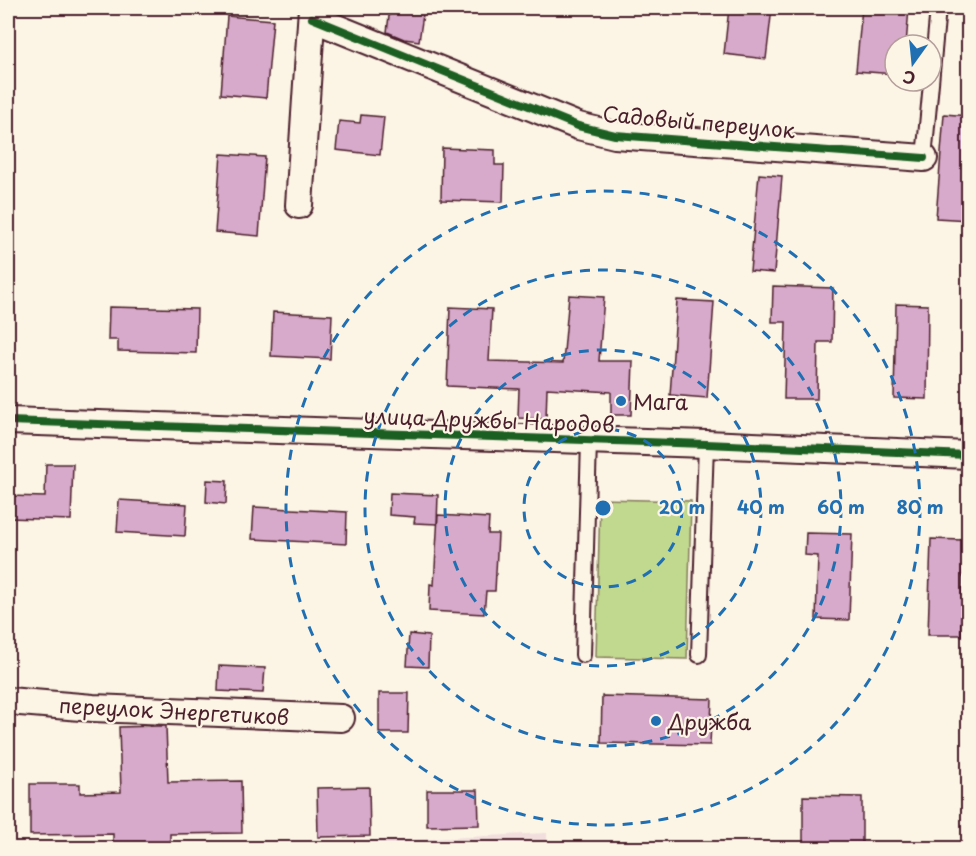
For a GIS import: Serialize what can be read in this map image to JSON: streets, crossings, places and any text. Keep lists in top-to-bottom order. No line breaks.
{"streets":{"street":["Садовый переулок","улица Дружбы Народов","переулок Энергетиков"]},"places":["Мага","Дружба"],"north":"bottom","rings":["20 m","40 m","60 m","80 m"]}
